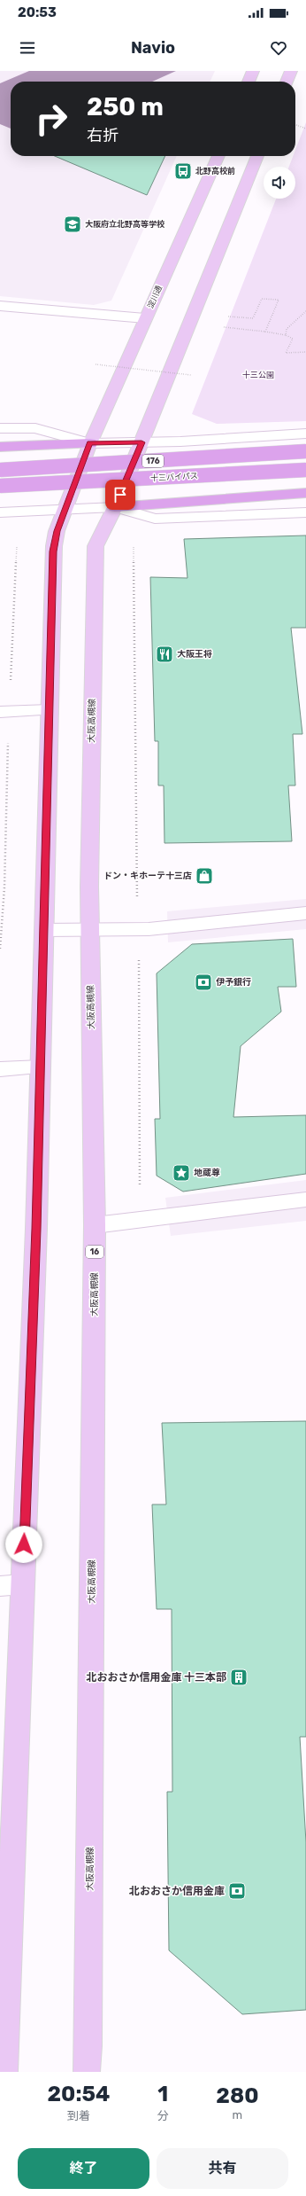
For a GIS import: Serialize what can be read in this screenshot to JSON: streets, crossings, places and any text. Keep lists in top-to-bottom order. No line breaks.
{"streets":{"highway":["176","十三バイパス"],"main road":["淀川通","大阪高槻線","16"]},"parks":["十三公園"],"places":{"bus stop":["北野高校前"],"school or university":["大阪府立北野高等学校"],"restaurant":["大阪王将"],"shop":["ドン・キホーテ十三店"],"bank":["伊予銀行","北おおさか信用金庫"],"place":["地蔵尊"],"building":["北おおさか信用金庫 十三本部"]},"page":{"status":"20:53","header":"Navio","turn":["250 m","右折"],"eta":["20:54","到着","1","分","280","m"],"buttons":["終了","共有"]}}
